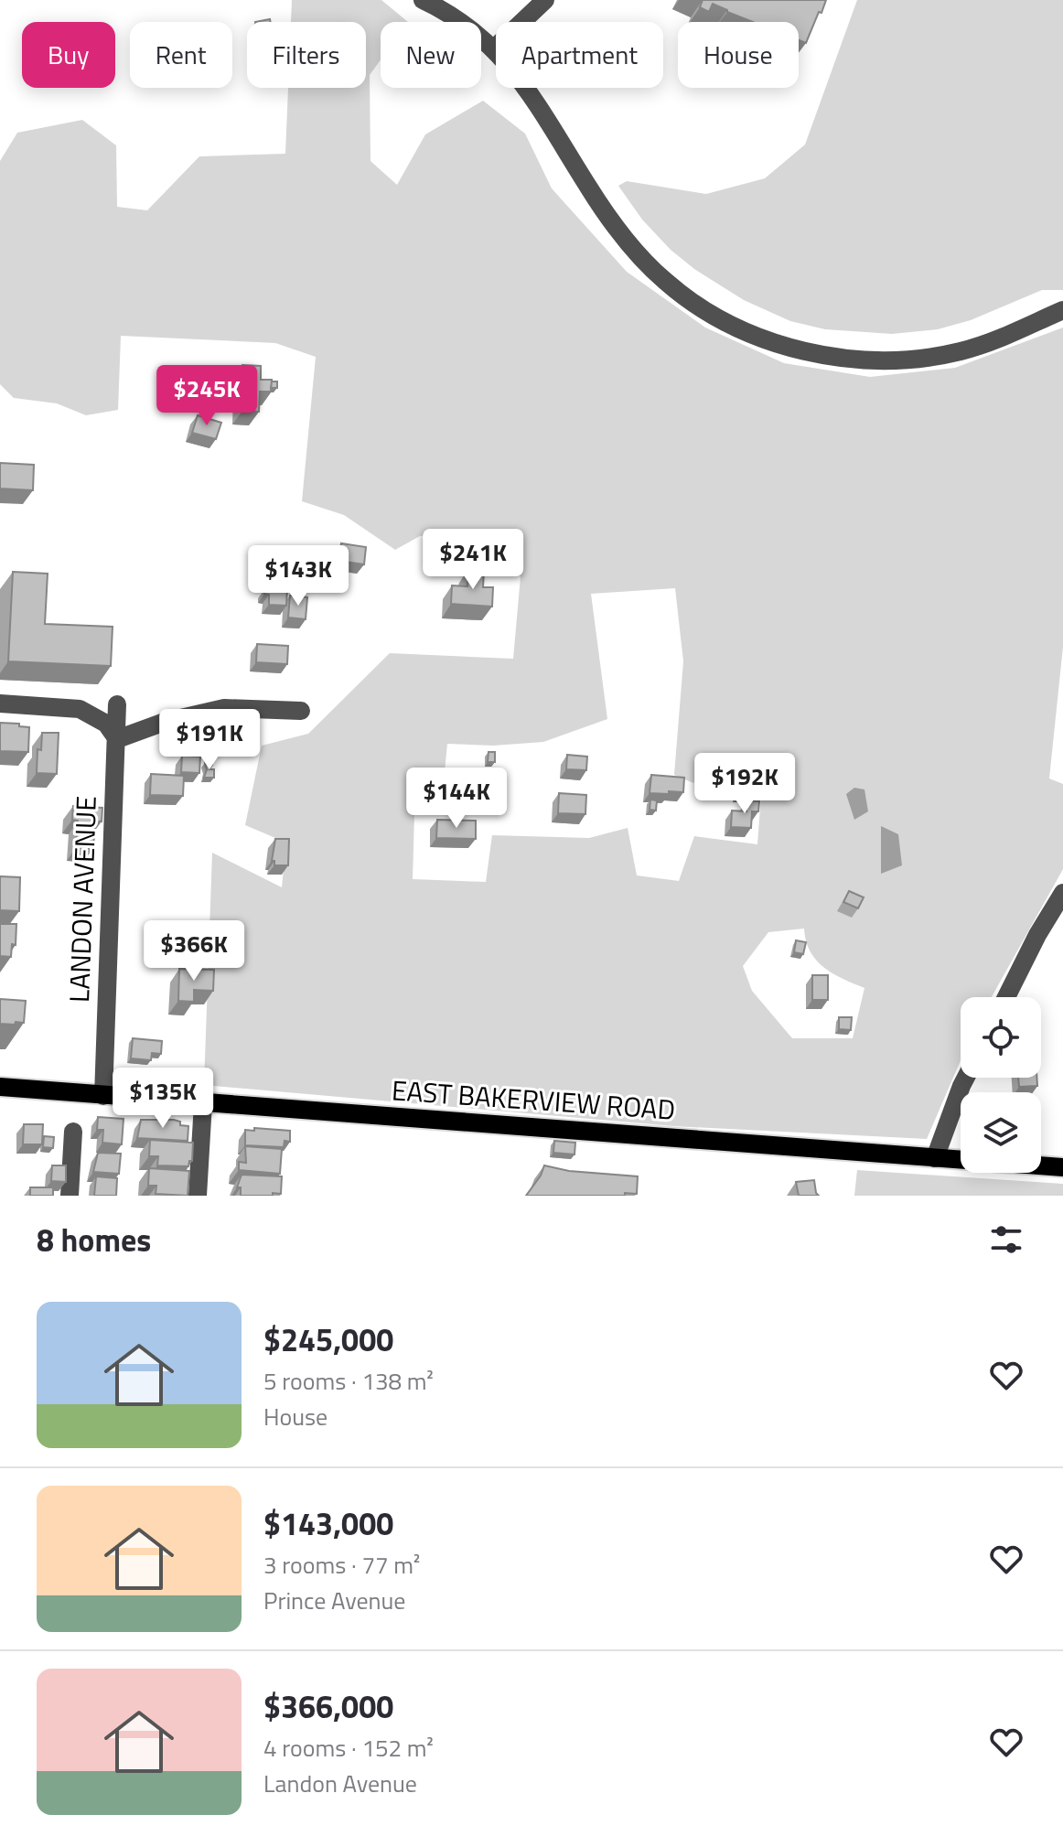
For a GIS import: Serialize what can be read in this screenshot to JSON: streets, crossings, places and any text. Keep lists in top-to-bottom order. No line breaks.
{"streets":{"main road":["EAST BAKERVIEW ROAD"],"street":["LANDON AVENUE"]},"crossings":[["LANDON AVENUE","EAST BAKERVIEW ROAD"]],"page":{"chip":["Buy","Rent","Filters","New","Apartment","House"],"price":["$245K","$241K","$143K","$191K","$192K","$144K","$366K","$135K"],"heading":"8 homes","list":[{"name":"$245,000","note":"5 rooms · 138 m² · House"},{"name":"$143,000","note":"3 rooms · 77 m² · Prince Avenue"},{"name":"$366,000","note":"4 rooms · 152 m² · Landon Avenue"}]}}
